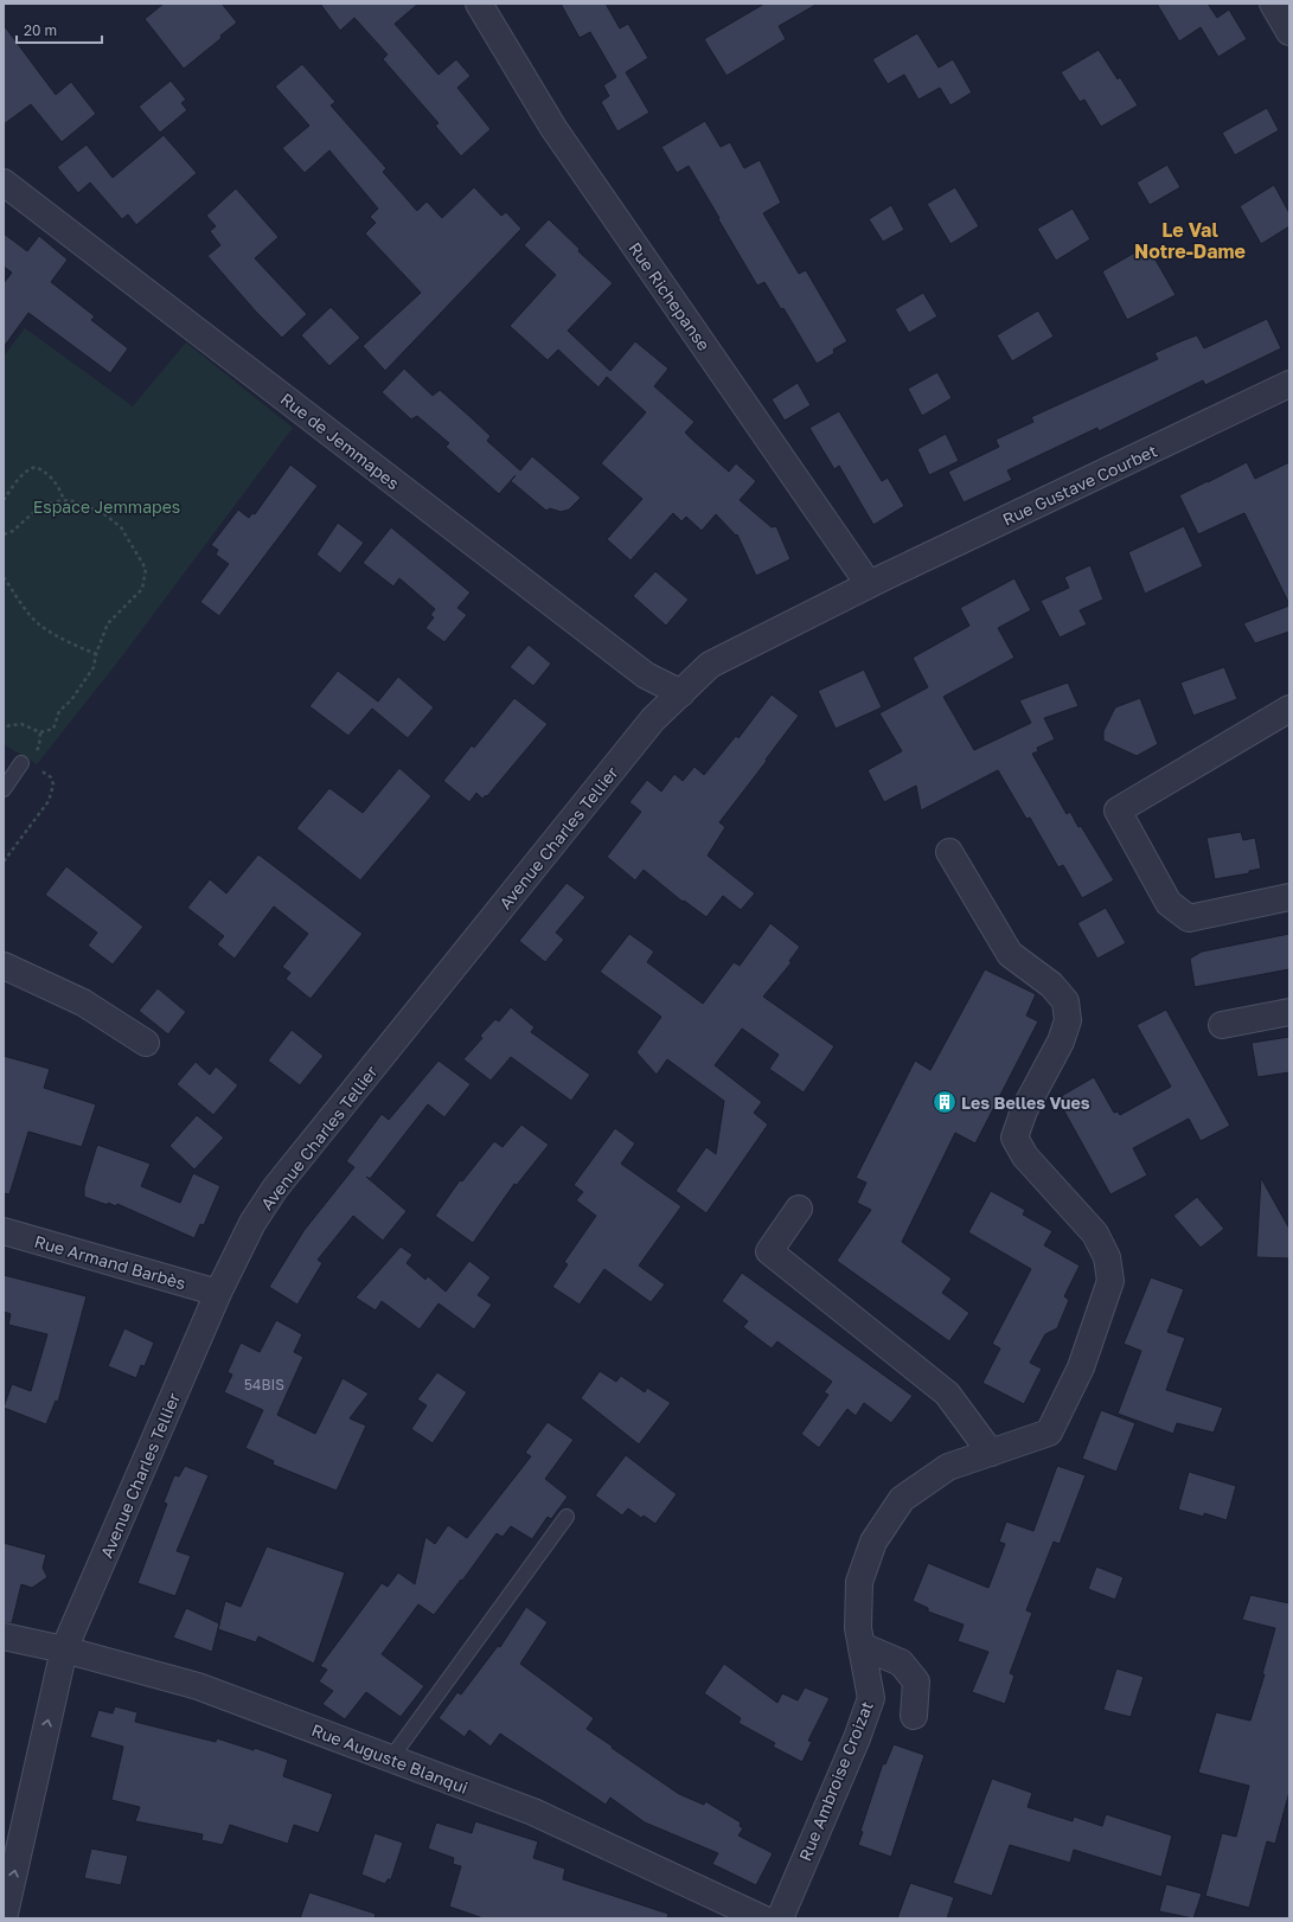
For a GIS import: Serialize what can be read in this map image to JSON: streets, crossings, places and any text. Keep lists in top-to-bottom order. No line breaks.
{"streets":{"street":["Rue Richepanse","Rue de Jemmapes","Rue Gustave Courbet","Avenue Charles Tellier","Rue Armand Barbès","Rue Auguste Blanqui","Rue Ambroise Croizat"]},"crossings":[["Rue Richepanse","Rue Gustave Courbet"],["Rue Richepanse","Avenue Charles Tellier"],["Rue de Jemmapes","Avenue Charles Tellier"],["Rue Gustave Courbet","Avenue Charles Tellier"],["Avenue Charles Tellier","Rue Armand Barbès"],["Avenue Charles Tellier","Rue Auguste Blanqui"]],"districts":["Le Val Notre-Dame"],"parks":["Espace Jemmapes"],"places":{"building":["Les Belles Vues"]},"house_numbers":["54BIS"],"scale_bar":"20 m"}
